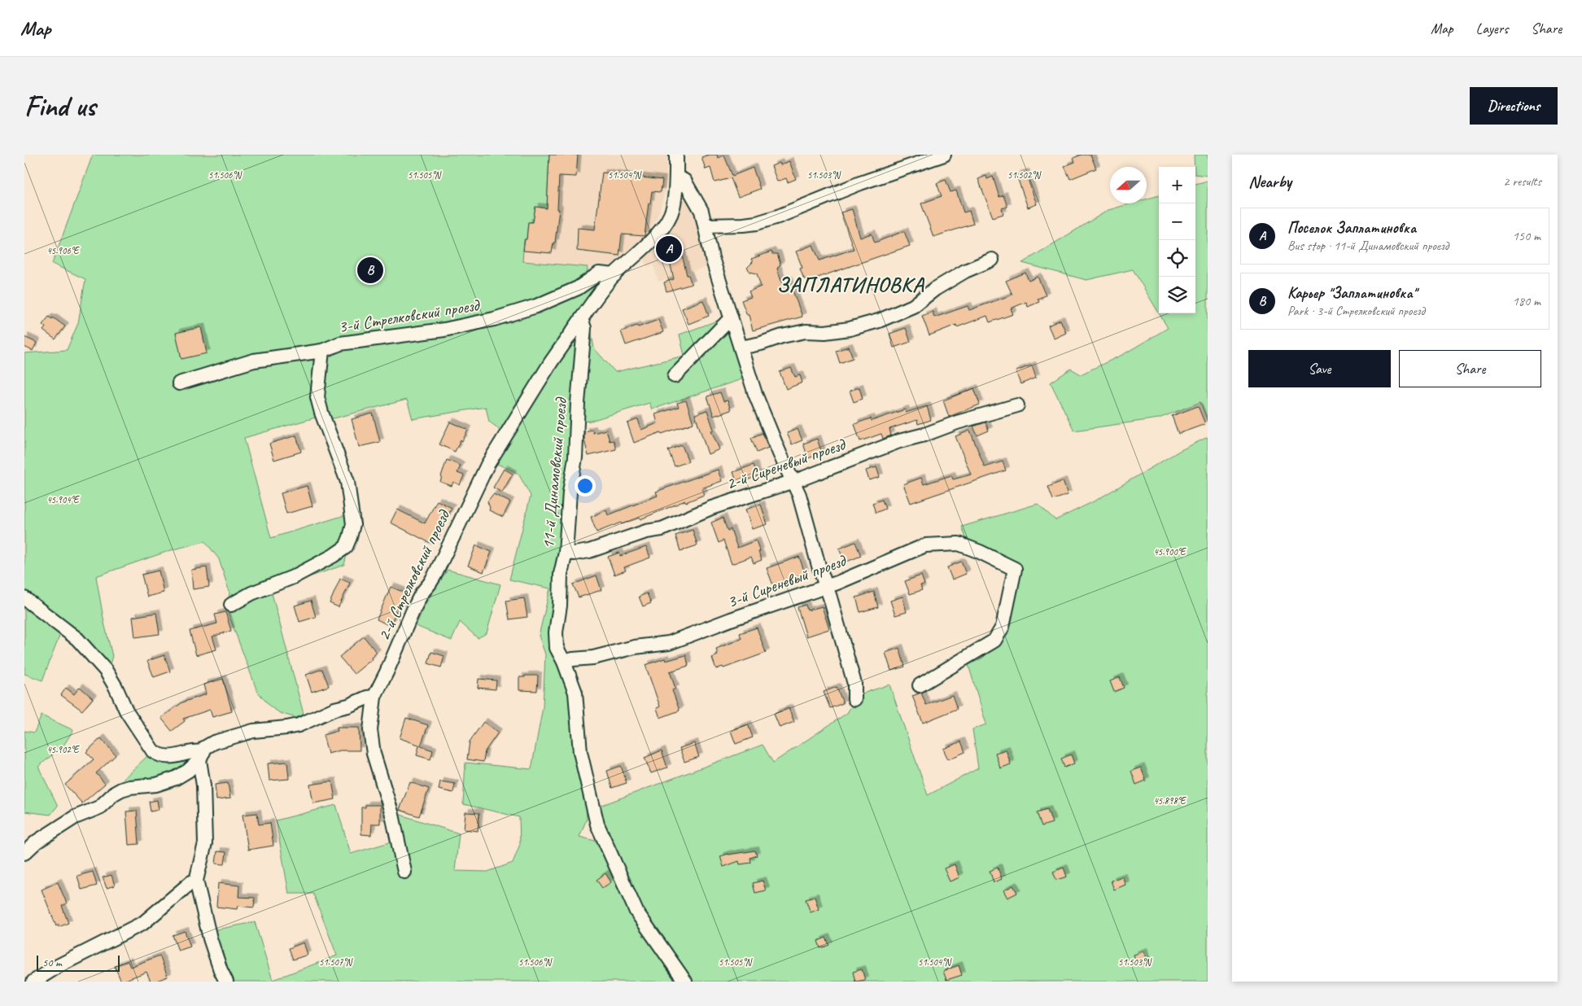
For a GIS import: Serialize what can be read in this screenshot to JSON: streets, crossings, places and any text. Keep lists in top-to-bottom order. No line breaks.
{"streets":{"street":["3-й Стрелковский проезд","2-й Сиреневый проезд","11-й Динамовский проезд","2-й Стрелковский проезд","3-й Сиреневый проезд"]},"crossings":[["2-й Сиреневый проезд","11-й Динамовский проезд"],["11-й Динамовский проезд","2-й Стрелковский проезд"],["11-й Динамовский проезд","3-й Сиреневый проезд"]],"districts":["ЗАПЛАТИНОВКА"],"scale_bar":"50 m","north":"left","page":{"header":"Map","nav":["Map","Layers","Share"],"buttons":["Directions",["Save","Share"]],"title":"Find us","heading":["Nearby","2 results"],"map_buttons":["+","−"],"list":[{"mark":"A","name":"Поселок Заплатиновка","note":"Bus stop · 11-й Динамовский проезд","value":"150 m"},{"mark":"B","name":"Карьер \"Заплатиновка\"","note":"Park · 3-й Стрелковский проезд","value":"180 m"}],"pins":["A","B"],"scale":"50 m"},"coordinates":["51.506°N","51.505°N","51.504°N","51.503°N","51.502°N","45.906°E","45.904°E","45.900°E","45.902°E","45.898°E","51.507°N"]}
